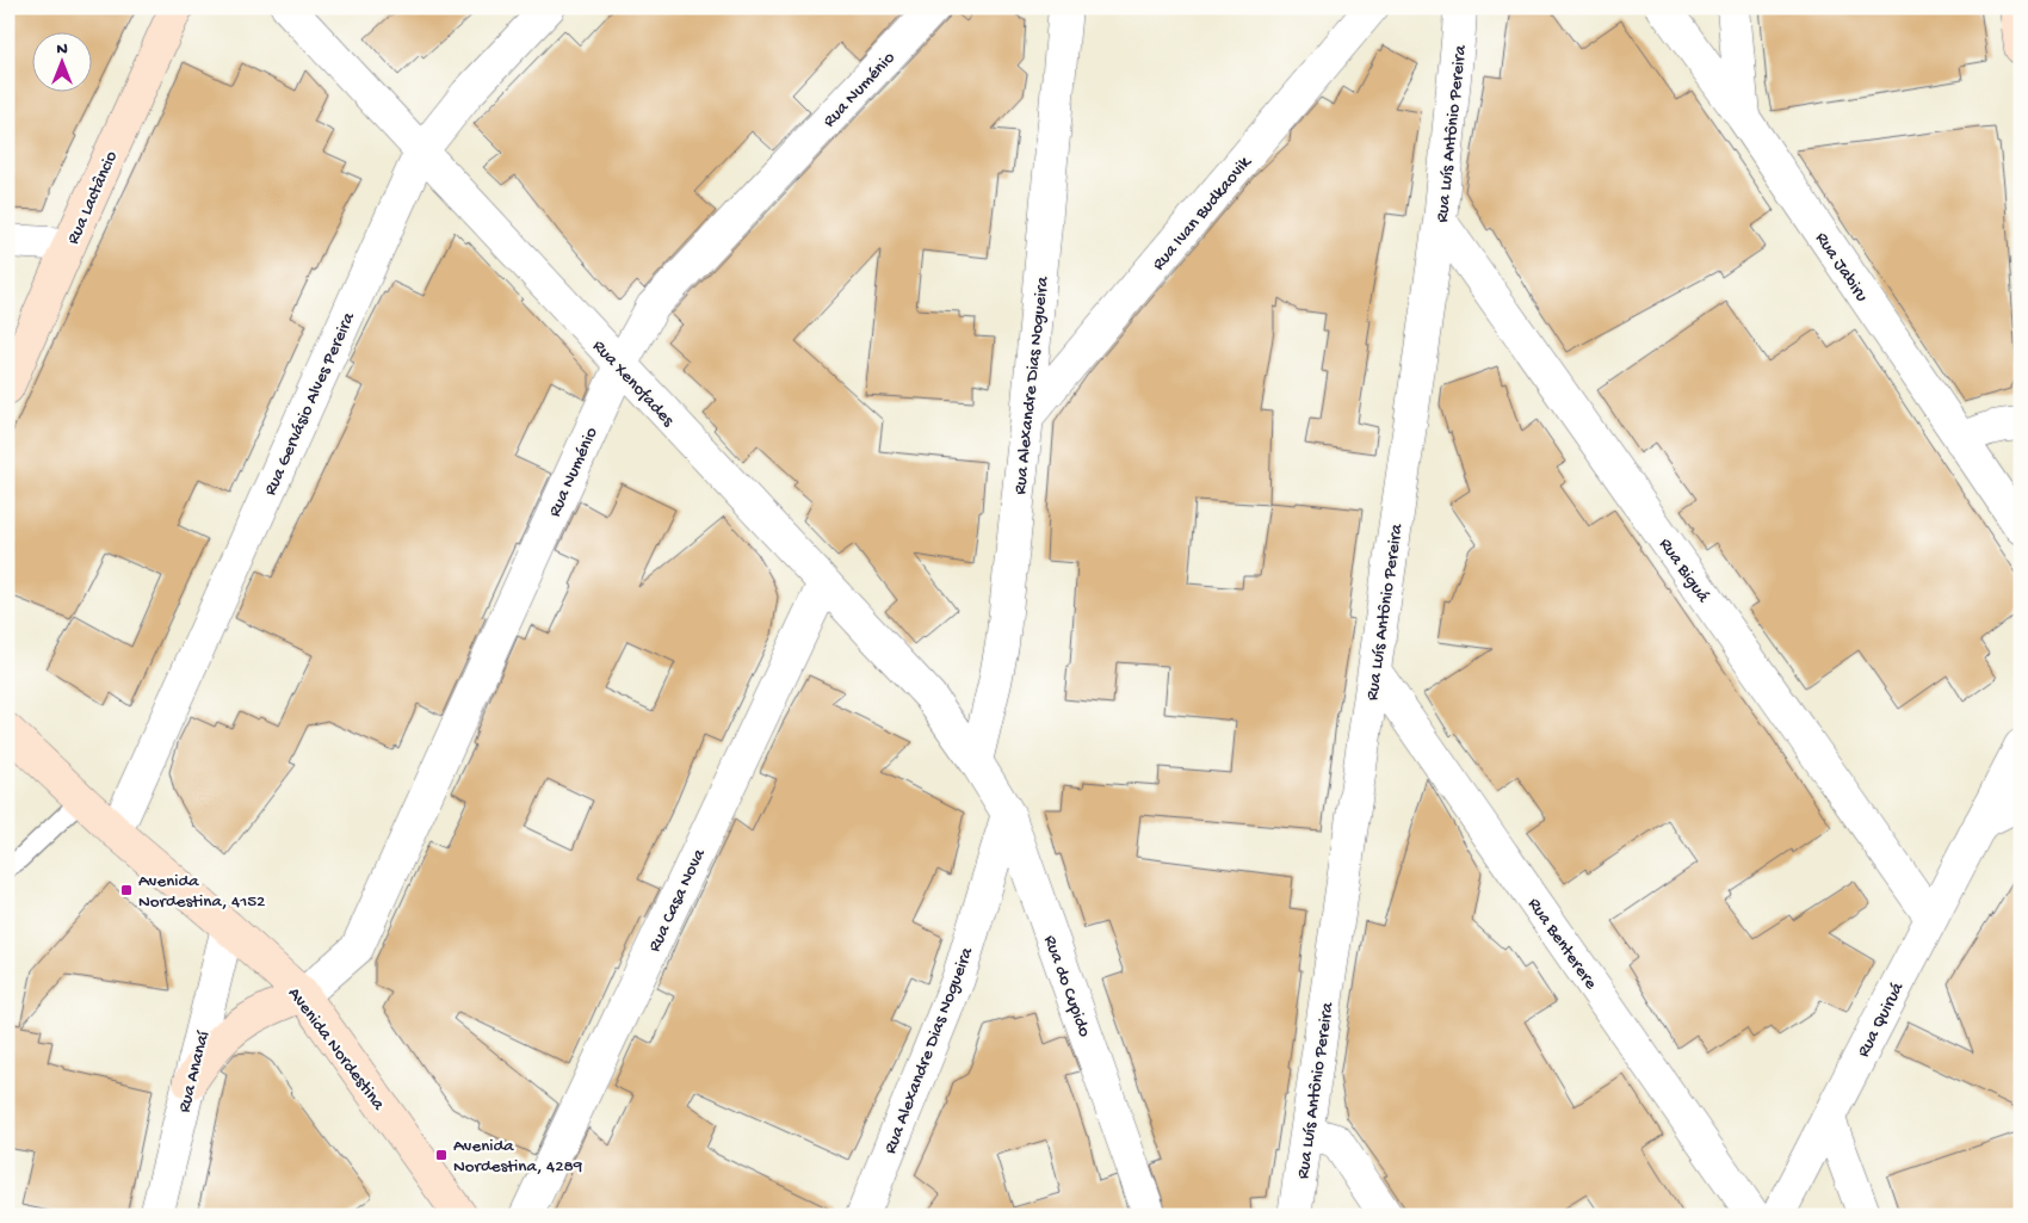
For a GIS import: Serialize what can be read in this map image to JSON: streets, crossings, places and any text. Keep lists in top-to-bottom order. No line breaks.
{"streets":{"main road":["Rua Lactâncio","Avenida Nordestina"],"street":["Rua Numénio","Rua Luís Antônio Pereira","Rua Ivan Budkaovik","Rua Jabiru","Rua Xenofades","Rua Alexandre Dias Nogueira","Rua Gervásio Alves Pereira","Rua Biguá","Rua Casa Nova","Rua Benterere","Rua do Cupido","Rua Quiruá","Rua Ananaí"]},"crossings":[["Rua Numénio","Rua Xenofades"],["Rua Numénio","Avenida Nordestina"],["Rua Luís Antônio Pereira","Rua Biguá"],["Rua Luís Antônio Pereira","Rua Benterere"],["Rua Ivan Budkaovik","Rua Alexandre Dias Nogueira"],["Rua Xenofades","Rua Alexandre Dias Nogueira"],["Rua Xenofades","Rua Gervásio Alves Pereira"],["Rua Xenofades","Rua Casa Nova"],["Rua Xenofades","Rua do Cupido"],["Rua Alexandre Dias Nogueira","Rua do Cupido"],["Rua Gervásio Alves Pereira","Avenida Nordestina"],["Rua Biguá","Rua Quiruá"],["Avenida Nordestina","Rua Ananaí"]],"places":{"transit":["Avenida Nordestina, 4152","Avenida Nordestina, 4289"]},"north":"top"}
